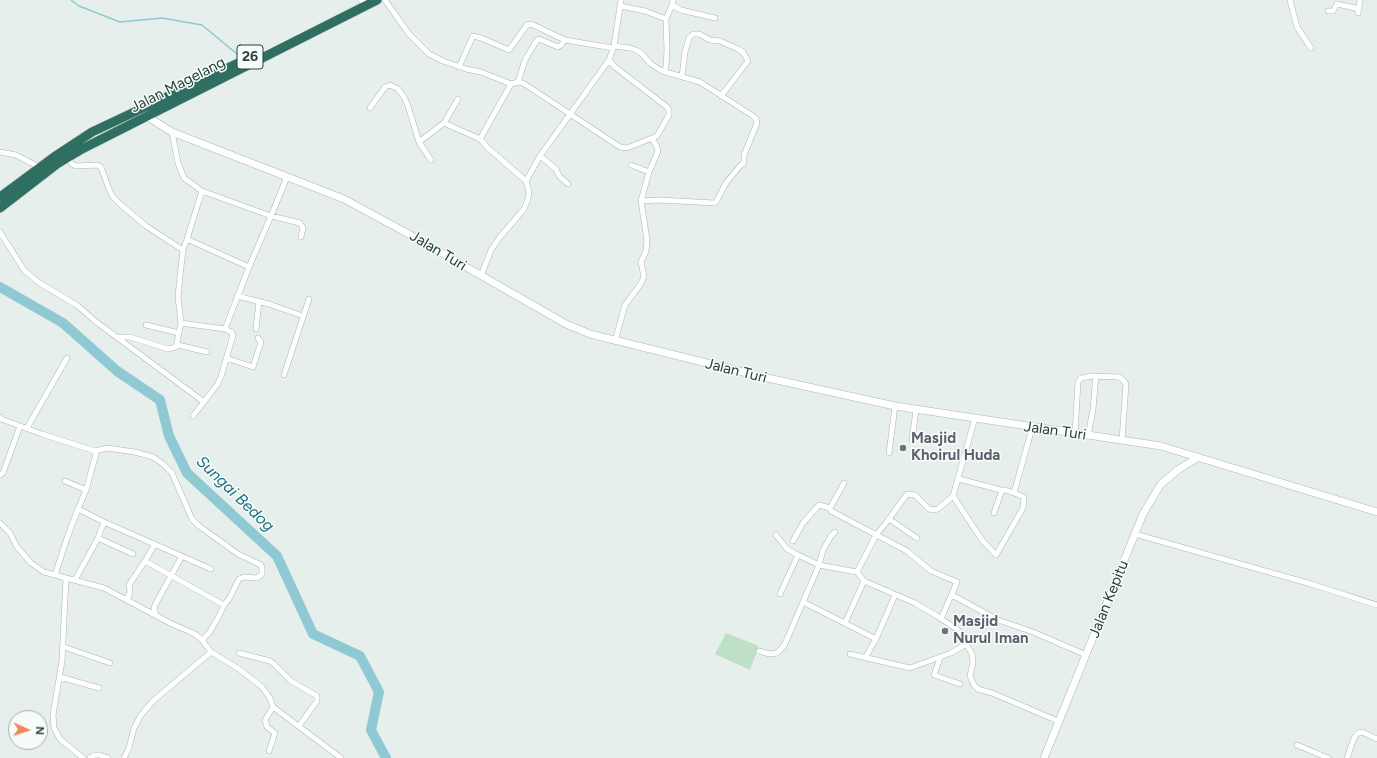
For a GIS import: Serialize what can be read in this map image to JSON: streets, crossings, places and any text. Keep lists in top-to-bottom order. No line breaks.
{"streets":{"highway":["26","Jalan Magelang"],"main road":["Jalan Turi","Jalan Kepitu"]},"crossings":[["Jalan Magelang","Jalan Turi"],["Jalan Turi","Jalan Kepitu"]],"water":["Sungai Bedog"],"places":["Masjid Khoirul Huda","Masjid Nurul Iman"],"north":"right"}
